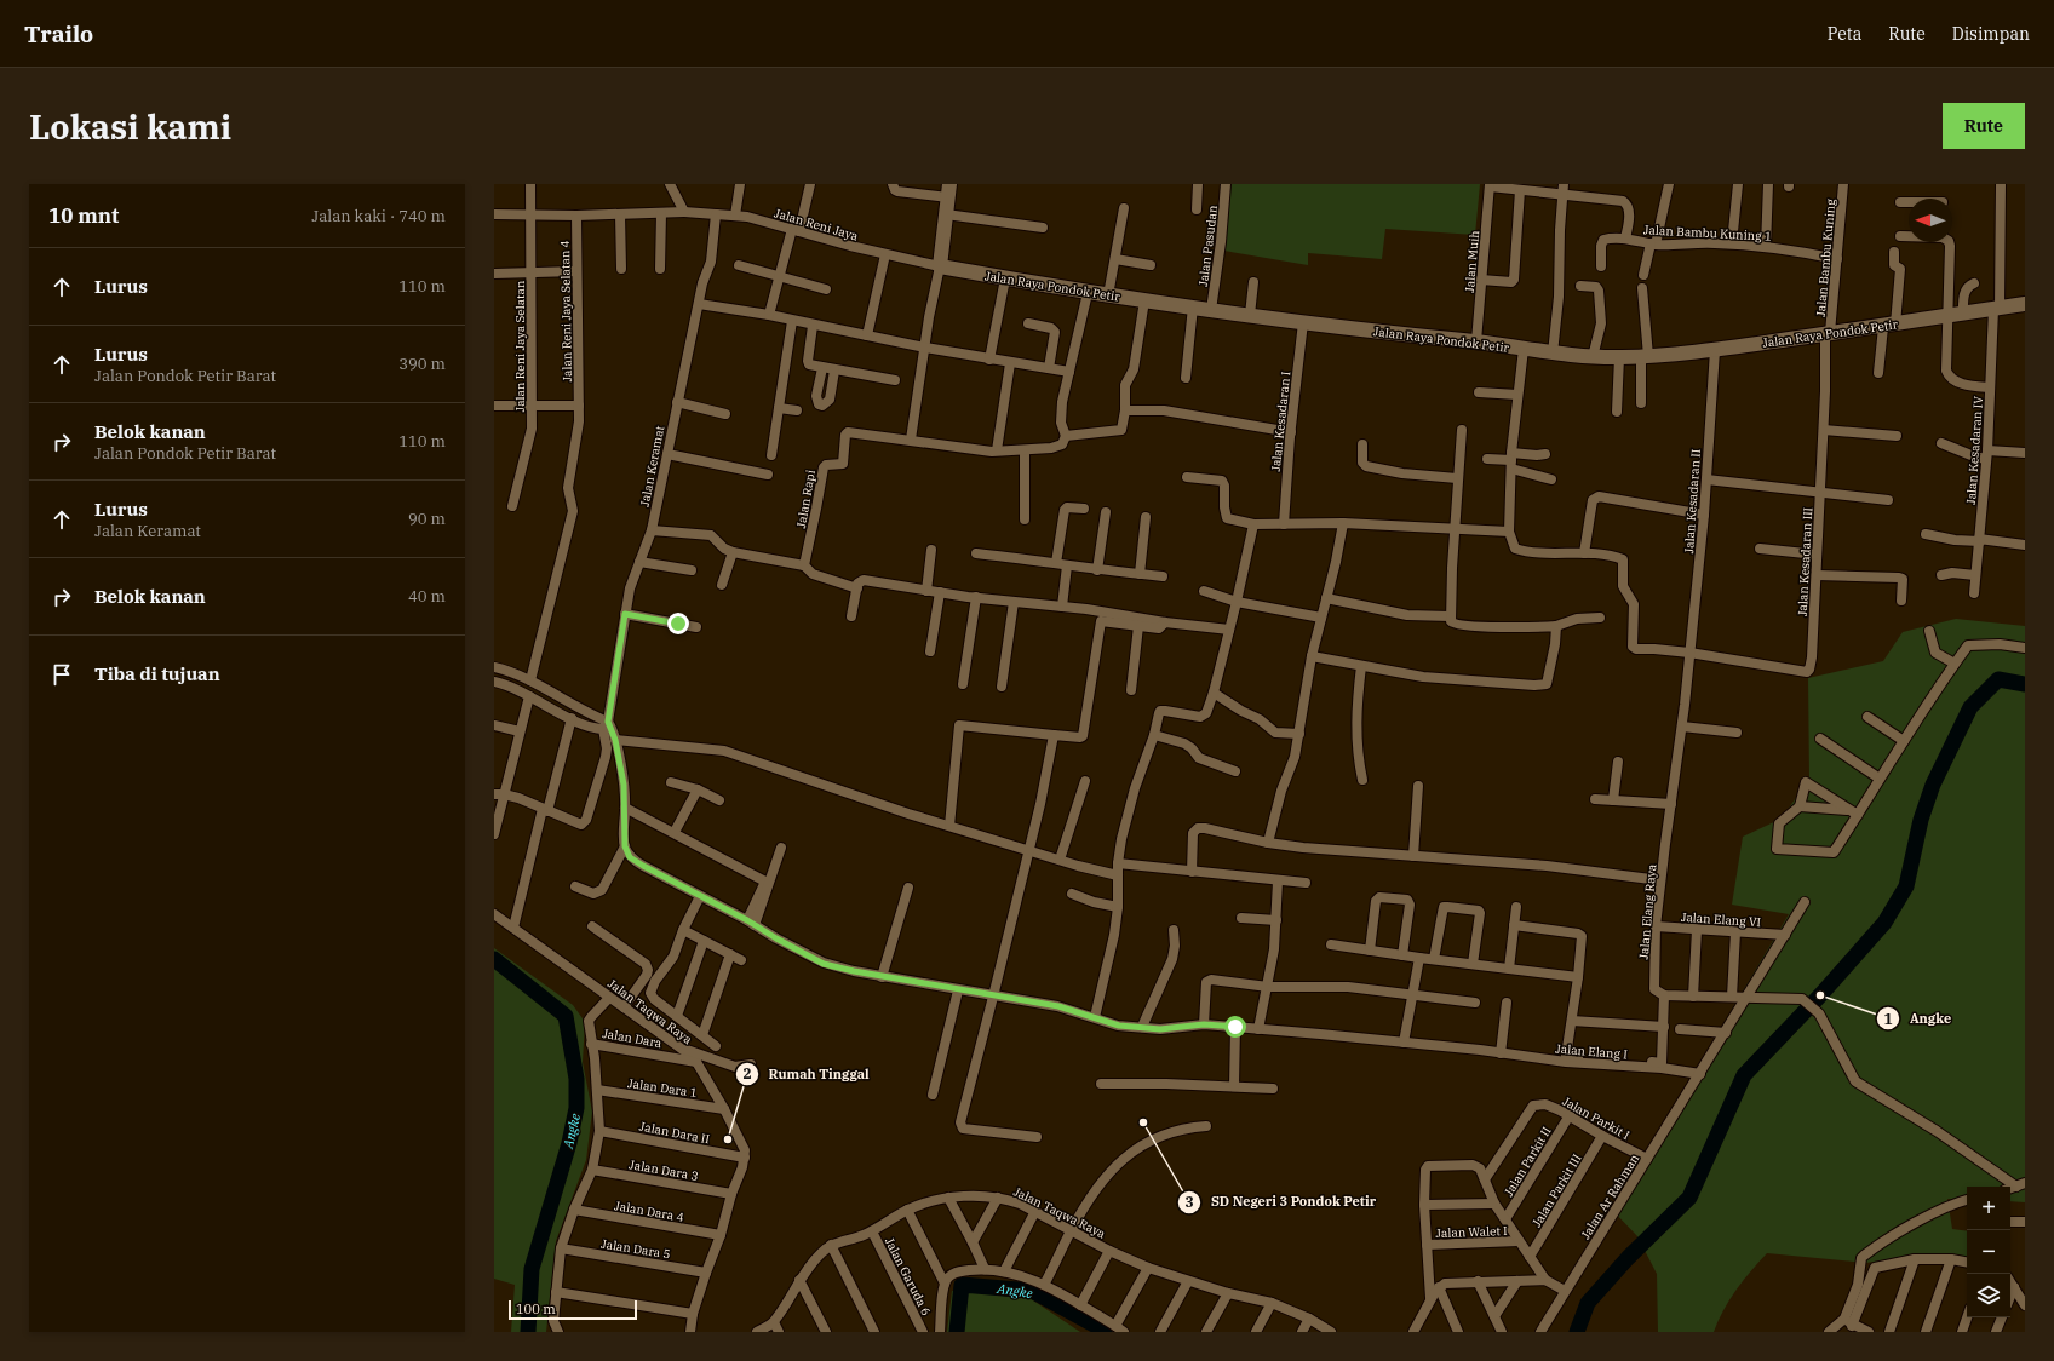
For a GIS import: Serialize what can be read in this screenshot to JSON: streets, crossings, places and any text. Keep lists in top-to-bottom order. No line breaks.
{"streets":{"main road":["Jalan Raya Pondok Petir"],"street":["Jalan Reni Jaya","Jalan Bambu Kuning 1","Jalan Pasudan","Jalan Bambu Kuning","Jalan Muih","Jalan Reni Jaya Selatan 4","Jalan Reni Jaya Selatan","Jalan Kesadaran I","Jalan Kesadaran IV","Jalan Keramat","Jalan Rapi","Jalan Kesadaran II","Jalan Kesadaran III","Jalan Elang Raya","Jalan Elang VI","Jalan Taqwa Raya","Jalan Dara","Jalan Elang I","Jalan Dara 1","Jalan Parkit I","Jalan Dara II","Jalan Parkit II","Jalan Dara 3","Jalan Parkit III","Jalan Ar Rahman","Jalan Dara 4","Jalan Walet I","Jalan Dara 5","Jalan Garuda 6"]},"crossings":[["Jalan Reni Jaya","Jalan Raya Pondok Petir"],["Jalan Reni Jaya","Jalan Reni Jaya Selatan 4"],["Jalan Reni Jaya","Jalan Reni Jaya Selatan"],["Jalan Reni Jaya","Jalan Keramat"],["Jalan Bambu Kuning 1","Jalan Bambu Kuning"],["Jalan Pasudan","Jalan Raya Pondok Petir"],["Jalan Bambu Kuning","Jalan Raya Pondok Petir"],["Jalan Bambu Kuning","Jalan Kesadaran III"],["Jalan Muih","Jalan Raya Pondok Petir"],["Jalan Raya Pondok Petir","Jalan Kesadaran I"],["Jalan Raya Pondok Petir","Jalan Kesadaran IV"],["Jalan Raya Pondok Petir","Jalan Kesadaran II"],["Jalan Raya Pondok Petir","Jalan Kesadaran III"],["Jalan Kesadaran II","Jalan Kesadaran III"],["Jalan Kesadaran II","Jalan Elang Raya"],["Jalan Kesadaran III","Jalan Elang Raya"],["Jalan Elang Raya","Jalan Elang VI"],["Jalan Taqwa Raya","Jalan Dara"],["Jalan Taqwa Raya","Jalan Dara 1"],["Jalan Taqwa Raya","Jalan Dara II"],["Jalan Taqwa Raya","Jalan Garuda 6"],["Jalan Elang I","Jalan Ar Rahman"],["Jalan Parkit I","Jalan Parkit II"],["Jalan Parkit I","Jalan Parkit III"],["Jalan Parkit I","Jalan Ar Rahman"]],"water":["Angke"],"places":["Angke","SD Negeri 3 Pondok Petir","Rumah Tinggal"],"scale_bar":"100 m","north":"left","page":{"header":"Trailo","nav":["Peta","Rute","Disimpan"],"buttons":"Rute","title":"Lokasi kami","heading":["10 mnt","Jalan kaki · 740 m"],"list":[["Lurus","110 m"],["Lurus","Jalan Pondok Petir Barat","390 m"],["Belok kanan","Jalan Pondok Petir Barat","110 m"],["Lurus","Jalan Keramat","90 m"],["Belok kanan","40 m"],"Tiba di tujuan"],"map_buttons":["+","−"],"scale":"100 m"}}
